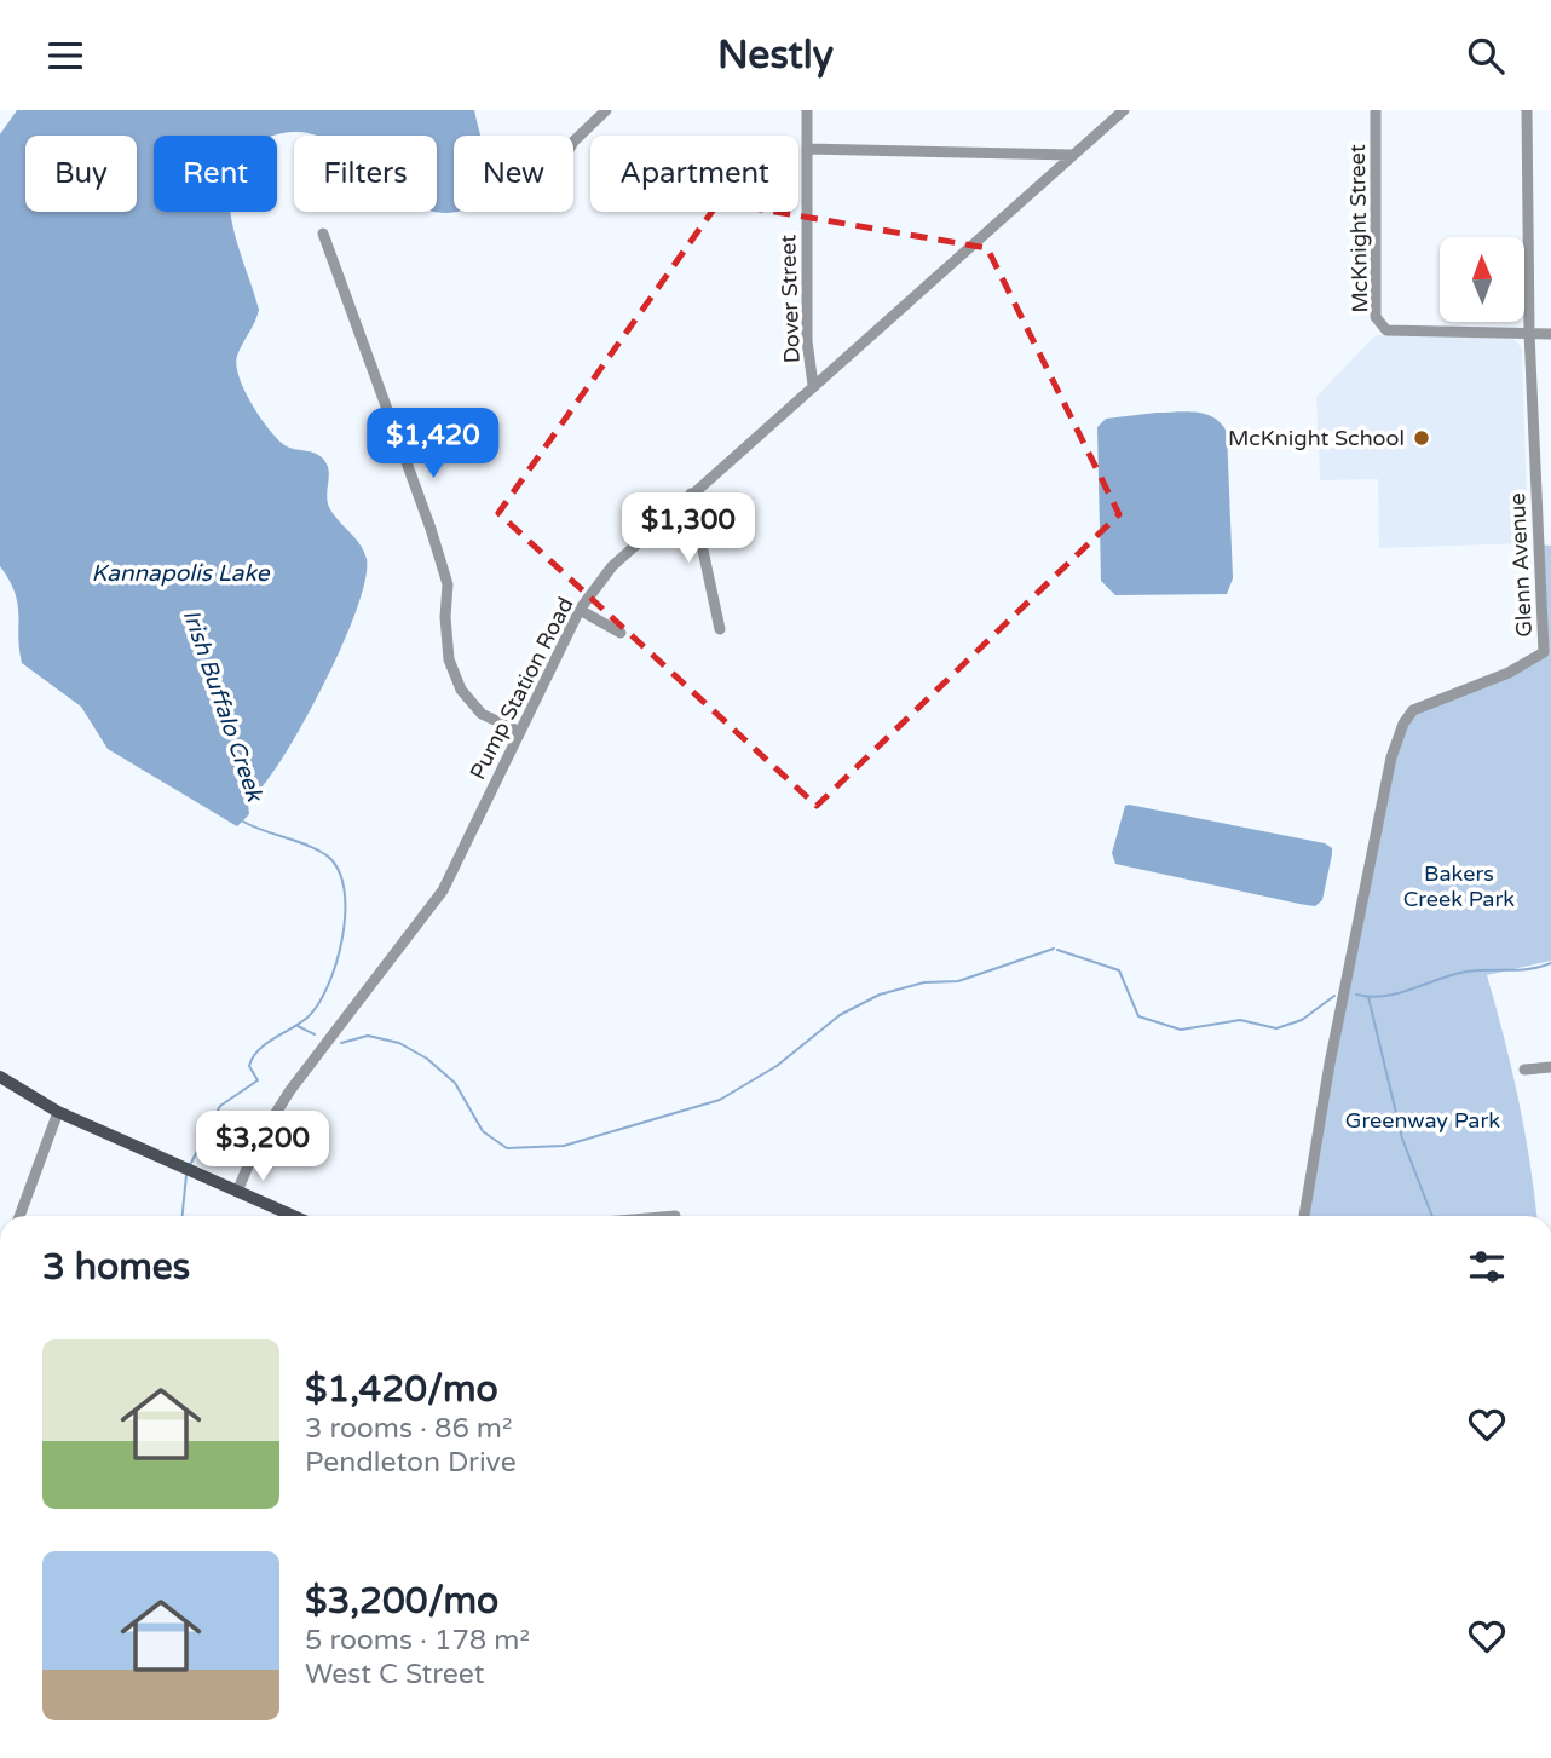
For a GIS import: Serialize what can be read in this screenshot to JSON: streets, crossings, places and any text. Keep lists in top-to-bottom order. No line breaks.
{"streets":{"street":["McKnight Street","Dover Street","Glenn Avenue","Pump Station Road"]},"crossings":[["McKnight Street","Glenn Avenue"],["Dover Street","Pump Station Road"]],"water":["Kannapolis Lake","Irish Buffalo Creek"],"parks":["Bakers Creek Park","Greenway Park"],"places":["McKnight School"],"north":"top","page":{"header":"Nestly","chip":["Buy","Rent","Filters","New","Apartment"],"price":["$1,420","$1,300","$3,200"],"heading":"3 homes","list":[{"name":"$1,420/mo","note":"3 rooms · 86 m² · Pendleton Drive"},{"name":"$3,200/mo","note":"5 rooms · 178 m² · West C Street"}]}}
